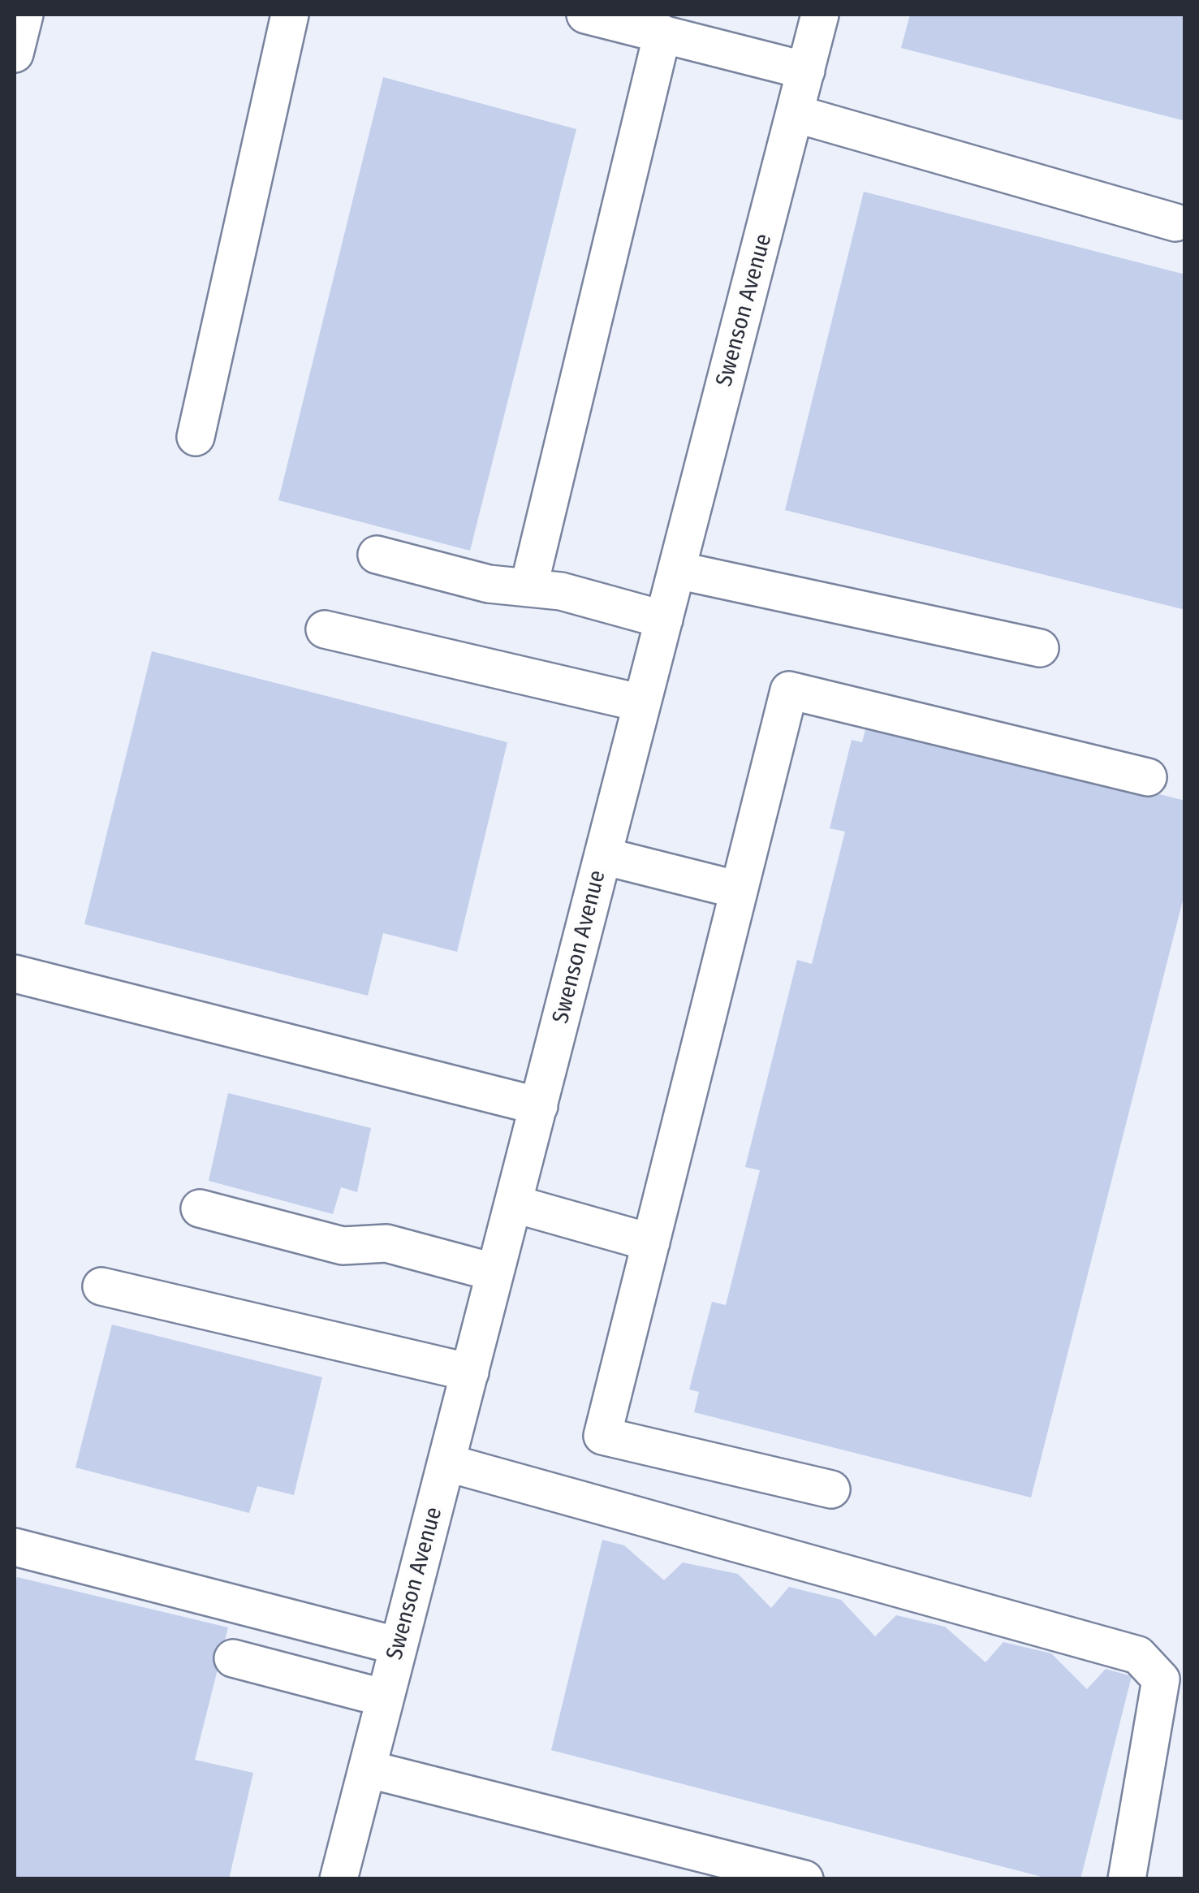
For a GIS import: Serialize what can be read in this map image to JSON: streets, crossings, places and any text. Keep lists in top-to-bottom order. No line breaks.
{"streets":{"street":["Swenson Avenue"]}}
